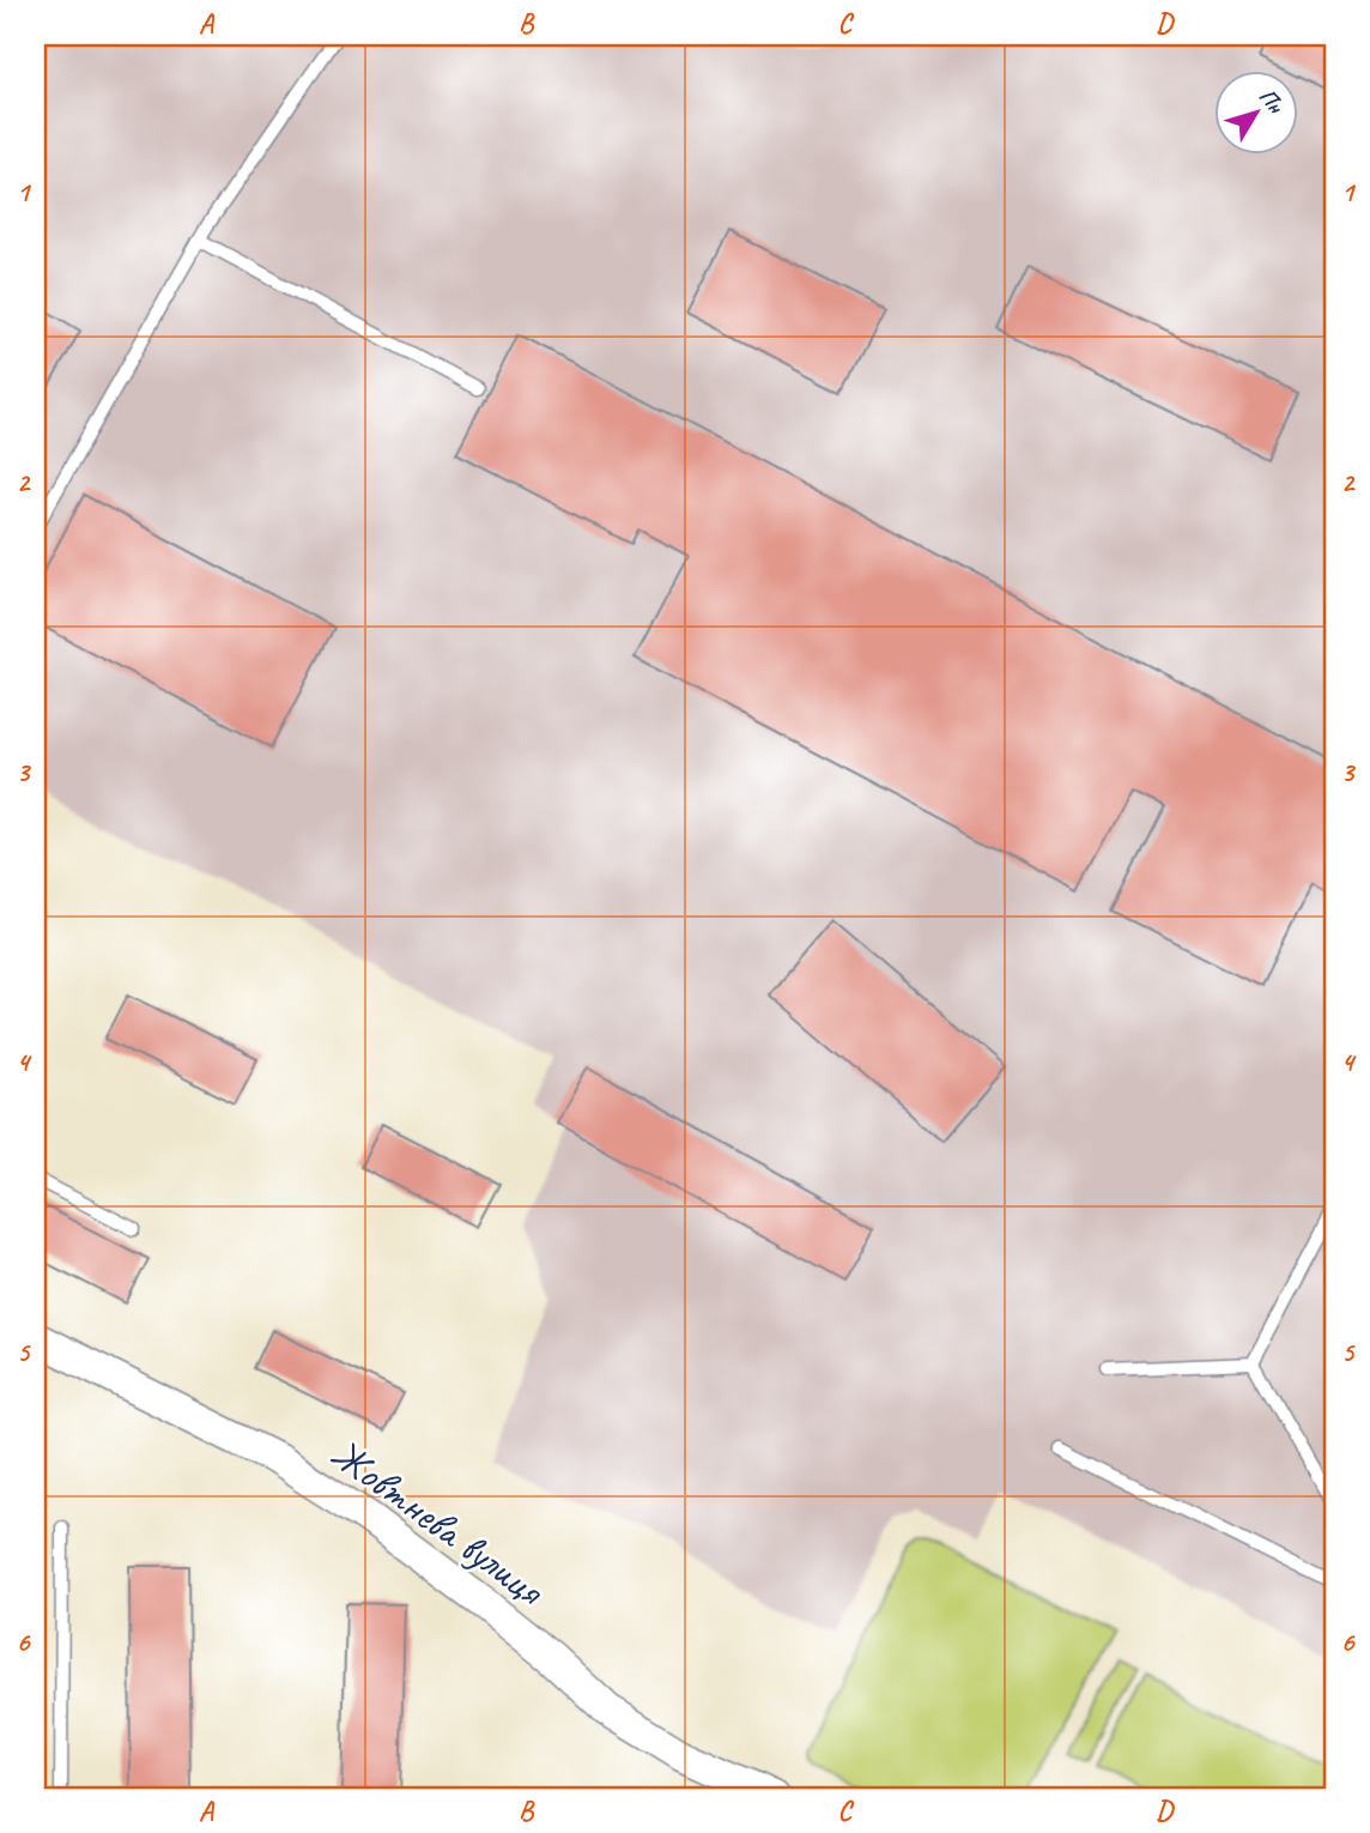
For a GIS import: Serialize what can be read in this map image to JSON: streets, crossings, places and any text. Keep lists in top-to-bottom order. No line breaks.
{"streets":{"street":["Жовтнева вулиця"]},"north":"top right","grid":{"columns":["A","B","C","D"],"rows":["1","2","3","4","5","6"]}}
